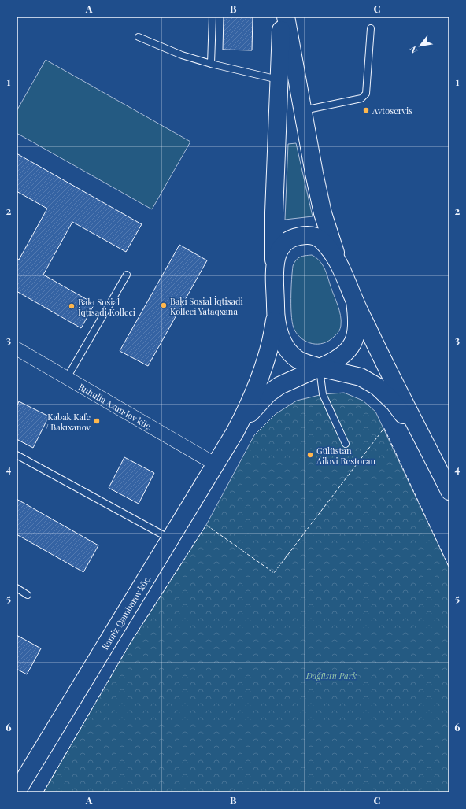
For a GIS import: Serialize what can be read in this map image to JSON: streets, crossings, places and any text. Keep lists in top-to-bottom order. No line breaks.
{"streets":{"main road":["Ramiz Qəmbərov küç."],"street":["Ruhulla Axundov küç."]},"crossings":[["Ruhulla Axundov küç.","Ramiz Qəmbərov küç."]],"parks":["Dağüstu Park"],"places":["Avtoservis","Bakı Sosial İqtisadi Kolleci Yataqxana","Bakı Sosial İqtisadi Kolleci","Kabak Kafe / Bakıxanov","Gülüstan Ailəvi Restoran"],"north":"bottom left","grid":{"columns":["A","B","C"],"rows":["1","2","3","4","5","6"]}}
